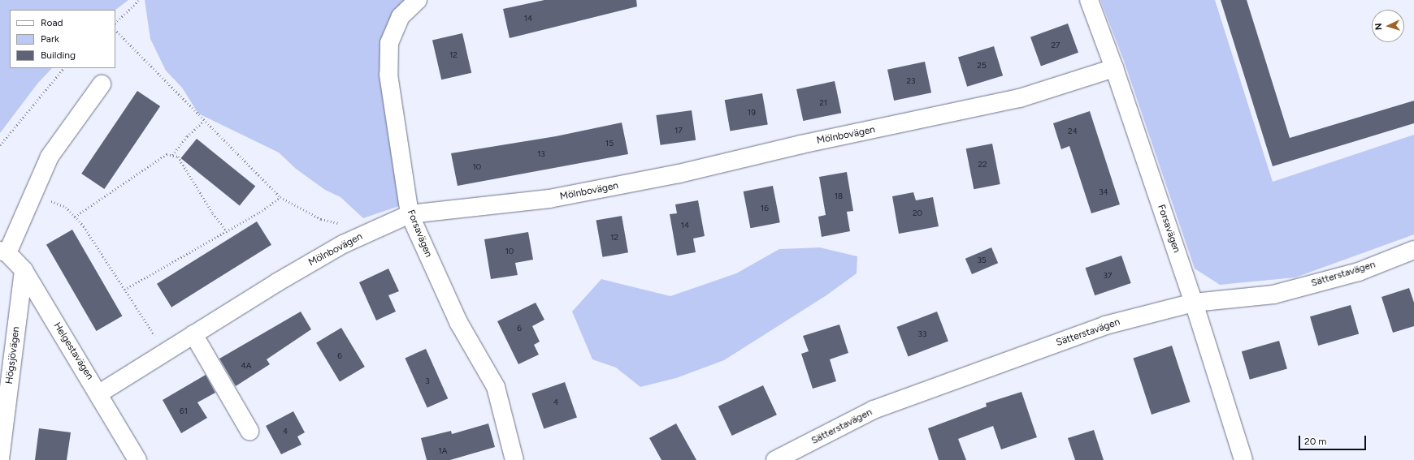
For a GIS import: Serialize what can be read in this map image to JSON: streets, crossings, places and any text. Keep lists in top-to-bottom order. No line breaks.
{"streets":{"street":["Mölnbovägen","Forsavägen","Sätterstavägen","Helgestavägen","Högsjövägen"]},"crossings":[["Mölnbovägen","Forsavägen"],["Mölnbovägen","Helgestavägen"],["Forsavägen","Sätterstavägen"],["Helgestavägen","Högsjövägen"]],"house_numbers":["14","27","12","25","23","21","19","17","24","15","13","22","10","34","18","16","20","14","12","10","35","37","6","33","6","4A","3","4","61","4","1A"],"legend":["Road","Park","Building"],"scale_bar":"20 m","north":"left"}
